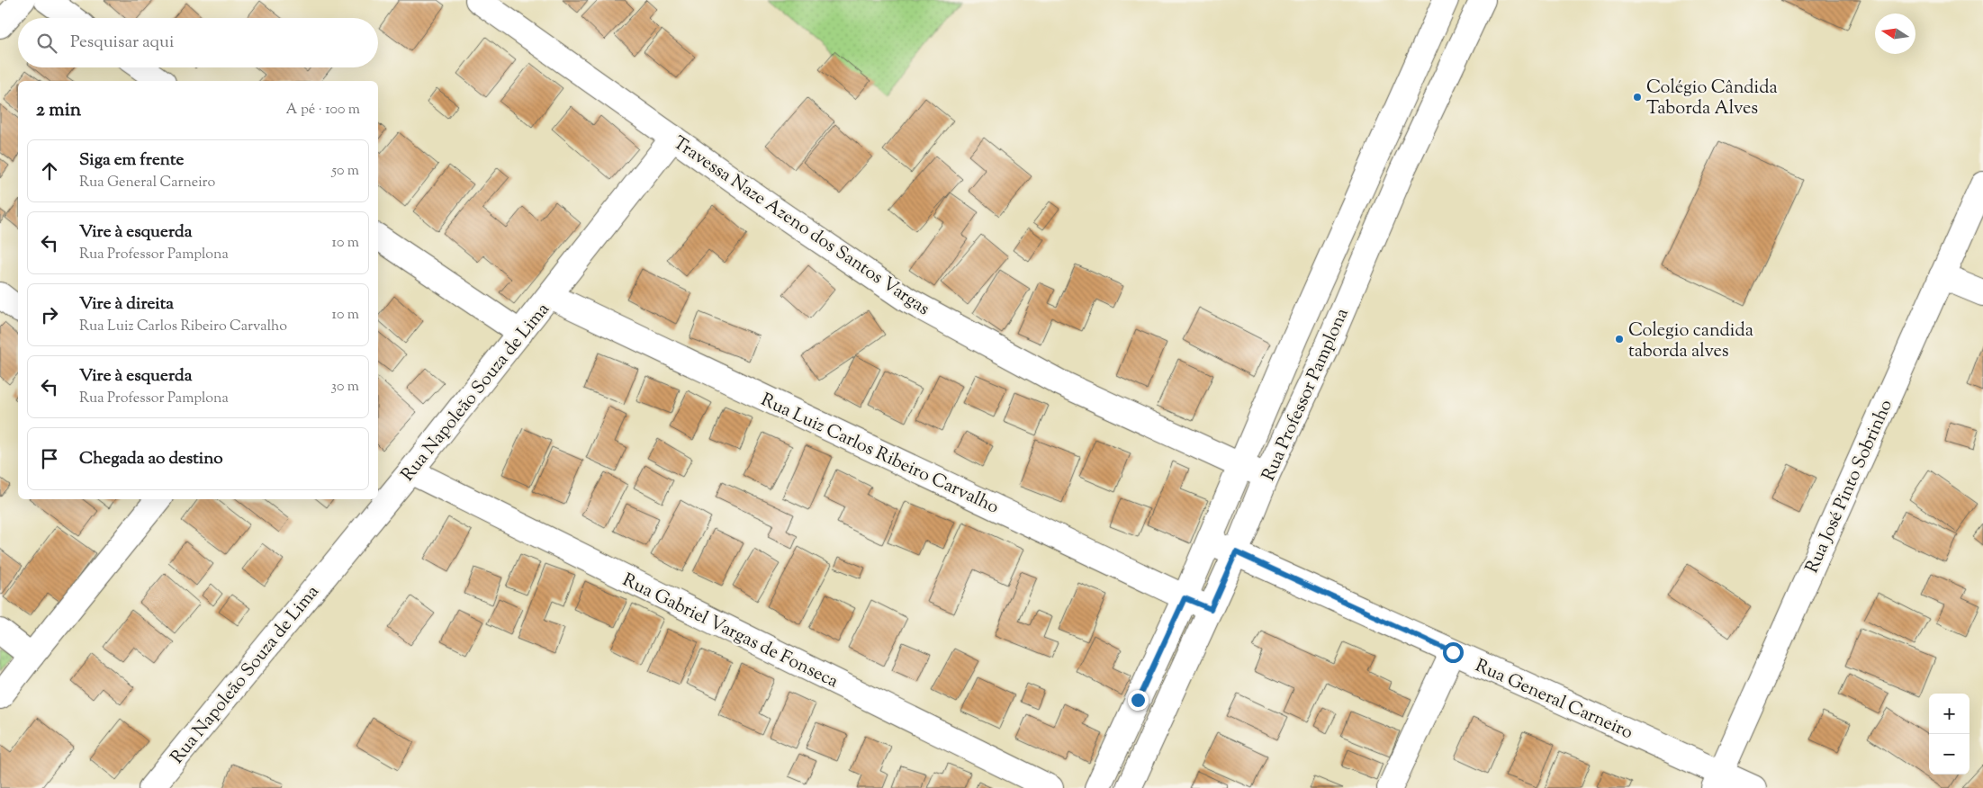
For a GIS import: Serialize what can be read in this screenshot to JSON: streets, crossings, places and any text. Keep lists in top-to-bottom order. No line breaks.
{"streets":{"street":["Travessa Naze Azeno dos Santos Vargas","Rua Napoleão Souza de Lima","Rua Professor Pamplona","Rua Luiz Carlos Ribeiro Carvalho","Rua José Pinto Sobrinho","Rua Gabriel Vargas de Fonseca","Rua General Carneiro"]},"crossings":[["Travessa Naze Azeno dos Santos Vargas","Rua Napoleão Souza de Lima"],["Travessa Naze Azeno dos Santos Vargas","Rua Professor Pamplona"],["Rua Napoleão Souza de Lima","Rua Luiz Carlos Ribeiro Carvalho"],["Rua Napoleão Souza de Lima","Rua Gabriel Vargas de Fonseca"],["Rua Professor Pamplona","Rua Luiz Carlos Ribeiro Carvalho"],["Rua Professor Pamplona","Rua General Carneiro"],["Rua José Pinto Sobrinho","Rua General Carneiro"]],"places":["Colégio Cândida Taborda Alves","Colegio candida taborda alves"],"north":"left","page":{"search":"Pesquisar aqui","heading":["2 min","A pé · 100 m"],"list":[["Siga em frente","Rua General Carneiro","50 m"],["Vire à esquerda","Rua Professor Pamplona","10 m"],["Vire à direita","Rua Luiz Carlos Ribeiro Carvalho","10 m"],["Vire à esquerda","Rua Professor Pamplona","30 m"],"Chegada ao destino"],"map_buttons":["+","−"]}}
